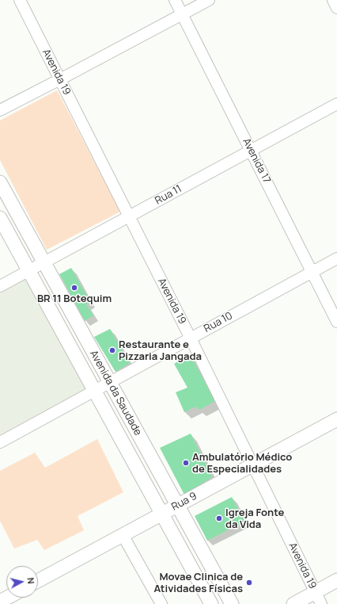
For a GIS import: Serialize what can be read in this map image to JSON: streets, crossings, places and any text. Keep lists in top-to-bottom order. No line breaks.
{"streets":{"street":["Avenida 19","Avenida 17","Rua 11","Rua 10","Avenida da Saudade","Rua 9"]},"crossings":[["Avenida 19","Rua 11"],["Avenida 19","Rua 10"],["Avenida 19","Rua 9"],["Avenida 17","Rua 11"],["Avenida 17","Rua 10"],["Rua 11","Avenida da Saudade"],["Rua 10","Avenida da Saudade"],["Avenida da Saudade","Rua 9"]],"places":["BR 11 Botequim","Restaurante e Pizzaria Jangada","Ambulatório Médico de Especialidades","Igreja Fonte da Vida","Movae Clinica de Atividades Físicas"],"north":"right"}
